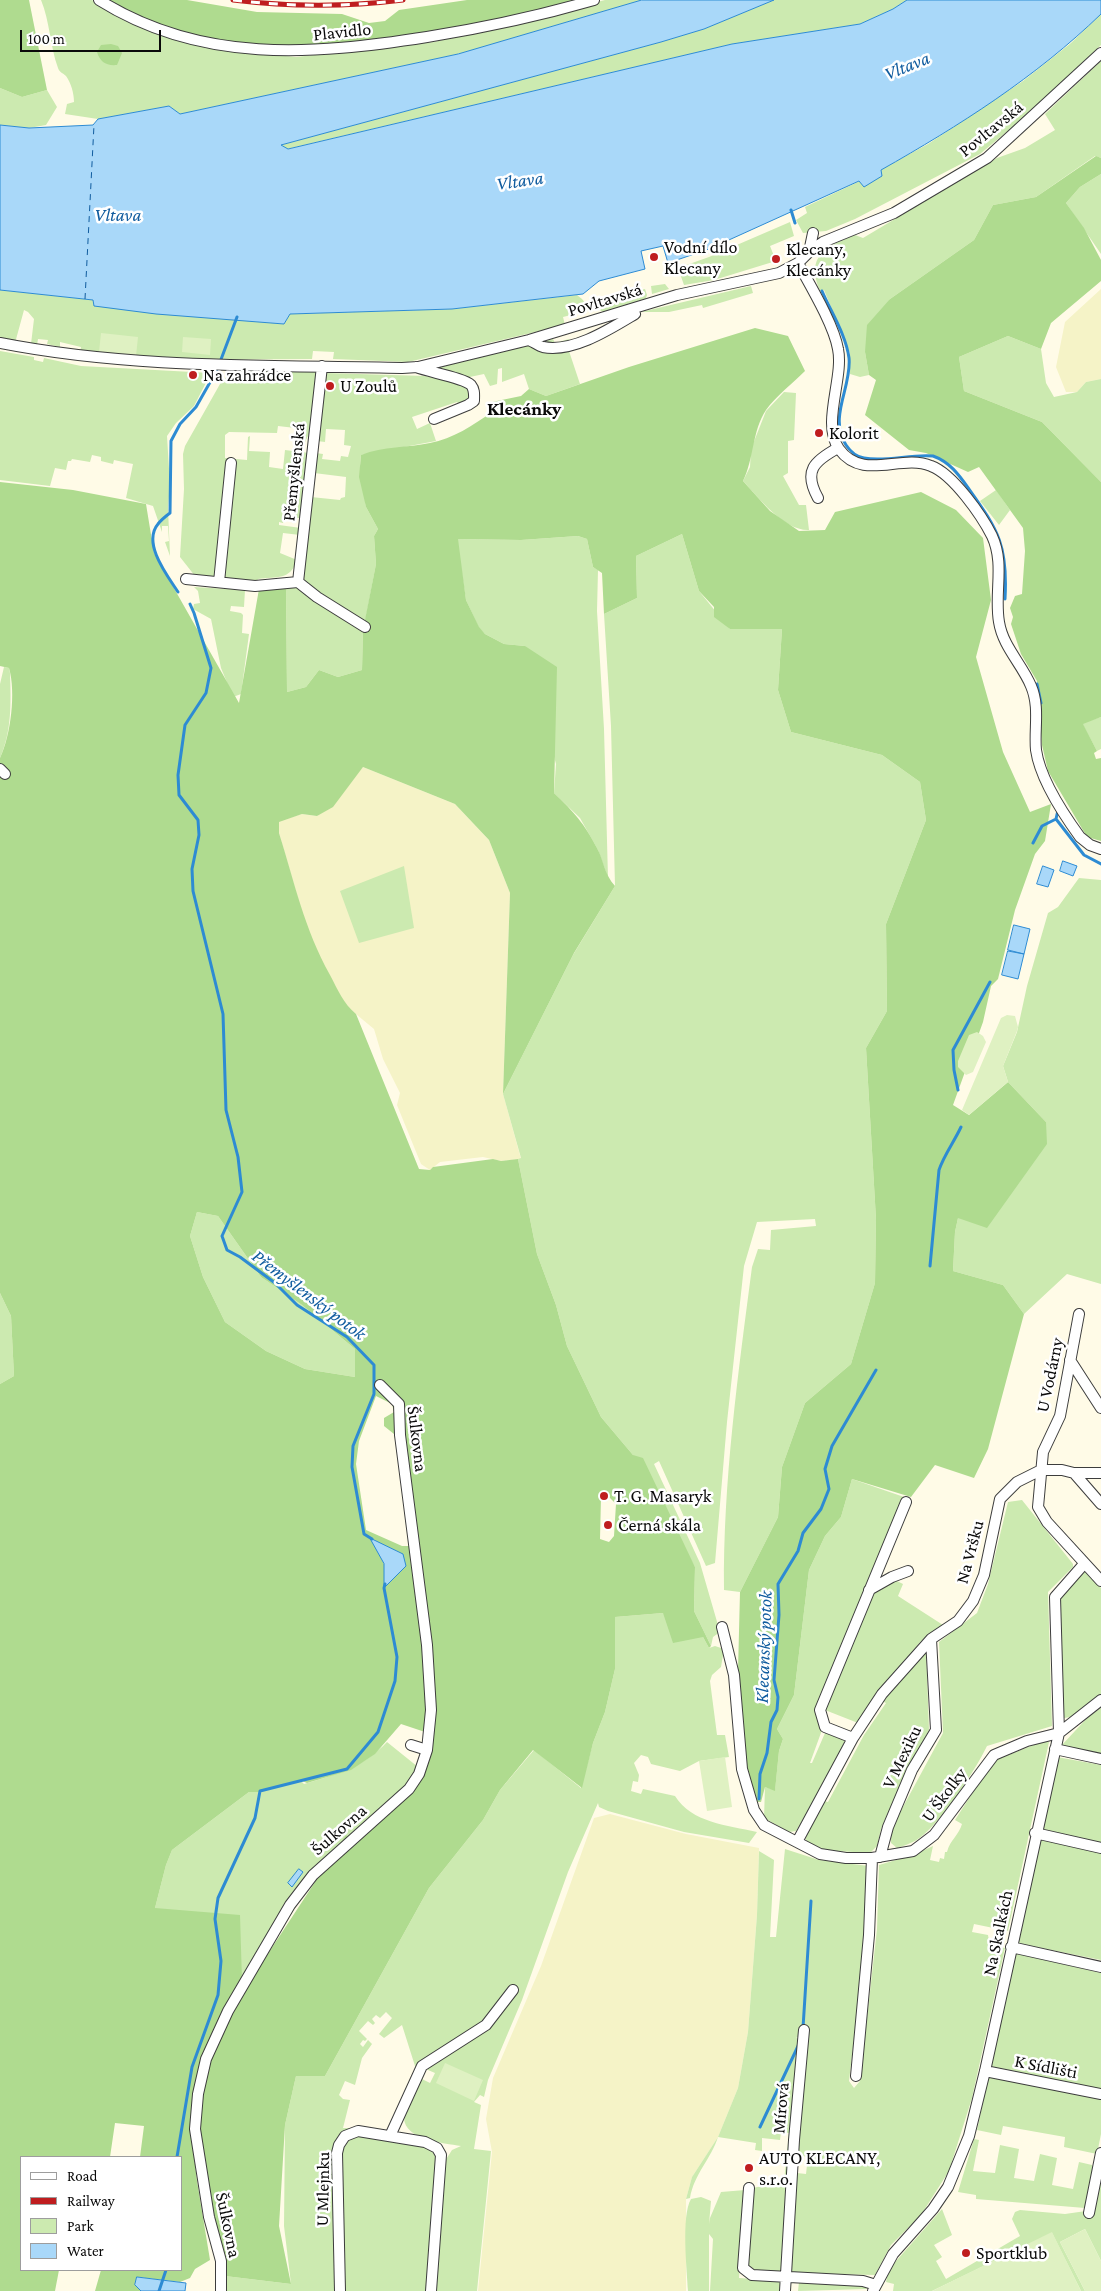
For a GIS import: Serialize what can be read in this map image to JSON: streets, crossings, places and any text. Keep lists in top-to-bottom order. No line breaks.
{"streets":{"street":["Plavidlo","Povltavská","Přemyšlenská","U Vodárny","Šulkovna","Na Vršku","V Mexiku","U Školky","Na Skalkách","K Sídlišti","Mírová","U Mlejnku"]},"crossings":[["Povltavská","Přemyšlenská"],["U Vodárny","Na Vršku"],["U Vodárny","Na Skalkách"],["Na Vršku","V Mexiku"],["Na Vršku","U Školky"],["V Mexiku","U Školky"],["U Školky","Na Skalkách"],["Na Skalkách","K Sídlišti"]],"districts":["Klecánky"],"water":["Vltava","Přemyšlenský potok","Klecanský potok"],"places":["Vodní dílo Klecany","Klecany, Klecánky","Na zahrádce","U Zoulů","Kolorit","T. G. Masaryk","Černá skála","AUTO KLECANY, s.r.o.","Sportklub"],"legend":["Road","Railway","Park","Water"],"scale_bar":"100 m"}
